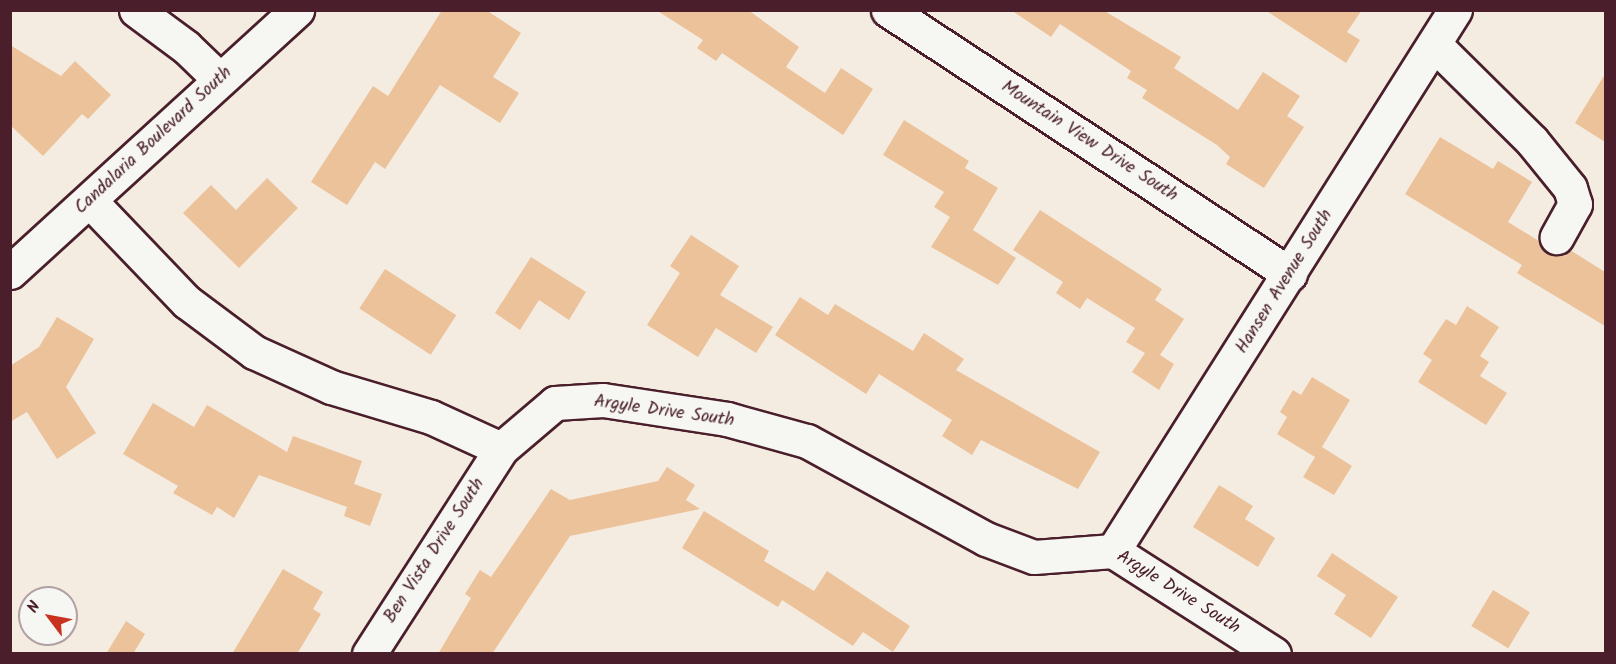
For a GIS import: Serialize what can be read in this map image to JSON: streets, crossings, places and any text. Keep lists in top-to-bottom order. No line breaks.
{"streets":{"street":["Candalaria Boulevard South","Mountain View Drive South","Hansen Avenue South","Argyle Drive South","Ben Vista Drive South"]},"crossings":[["Mountain View Drive South","Hansen Avenue South"],["Hansen Avenue South","Argyle Drive South"],["Argyle Drive South","Ben Vista Drive South"]],"north":"top left"}
